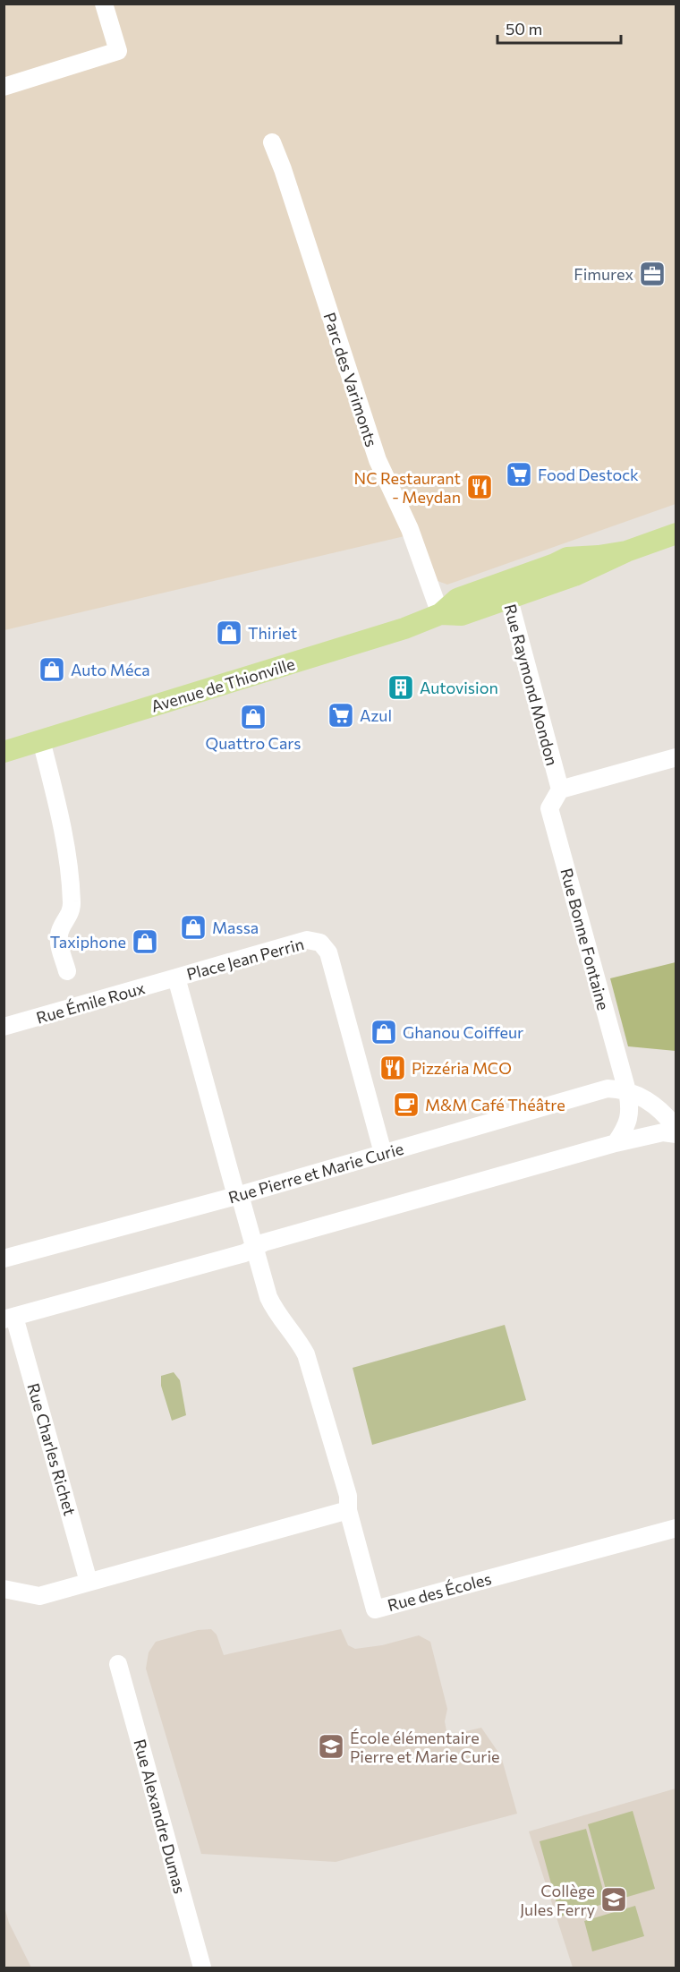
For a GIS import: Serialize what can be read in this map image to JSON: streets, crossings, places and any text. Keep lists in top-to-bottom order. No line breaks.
{"streets":{"main road":["Avenue de Thionville"],"street":["Parc des Varimonts","Rue Raymond Mondon","Rue Bonne Fontaine","Place Jean Perrin","Rue Émile Roux","Rue Pierre et Marie Curie","Rue Charles Richet","Rue des Écoles","Rue Alexandre Dumas"]},"crossings":[["Parc des Varimonts","Avenue de Thionville"],["Avenue de Thionville","Rue Raymond Mondon"],["Rue Raymond Mondon","Rue Bonne Fontaine"],["Rue Bonne Fontaine","Rue Pierre et Marie Curie"],["Place Jean Perrin","Rue Émile Roux"],["Place Jean Perrin","Rue Pierre et Marie Curie"],["Place Jean Perrin","Rue des Écoles"]],"places":{"office":["Fimurex"],"supermarket":["Food Destock","Azul"],"restaurant":["NC Restaurant - Meydan","Pizzéria MCO"],"shop":["Thiriet","Auto Méca","Quattro Cars","Massa","Taxiphone","Ghanou Coiffeur"],"building":["Autovision"],"cafe":["M&M Café Théâtre"],"school or university":["École élémentaire Pierre et Marie Curie","Collège Jules Ferry"]},"scale_bar":"50 m"}
